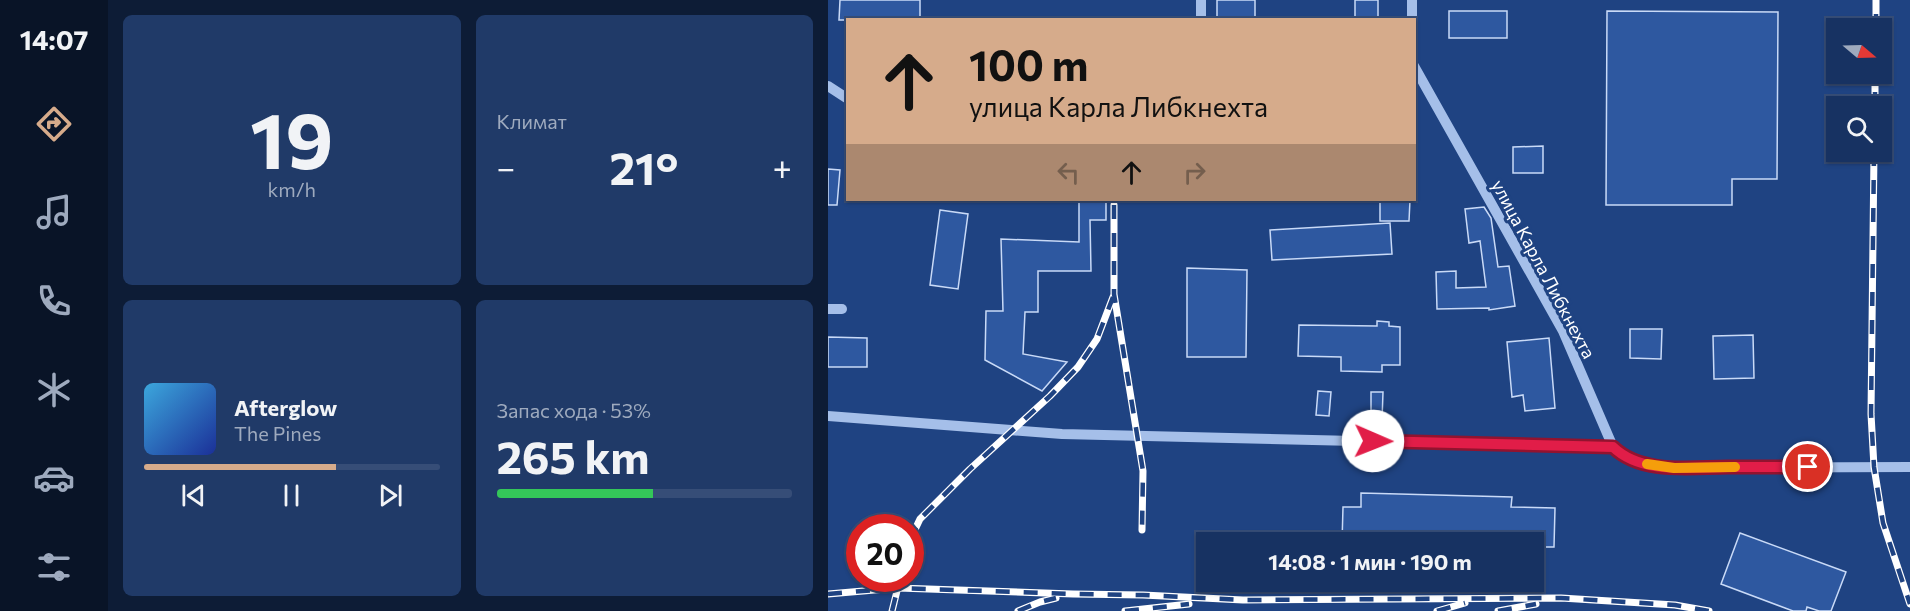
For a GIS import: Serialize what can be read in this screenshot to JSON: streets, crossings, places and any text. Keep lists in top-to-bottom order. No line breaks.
{"streets":{"lane":["улица Карла Либкнехта"]},"north":"right","page":{"tabs":"14:07","tile":[["19","km/h"],"Климат",["Запас хода · 53%","265 km"]],"turn":["100 m","улица Карла Либкнехта"],"heat":["−","21°","+"],"song":["Afterglow","The Pines"],"limit":"20","trip":"14:08 · 1 мин · 190 m"}}
